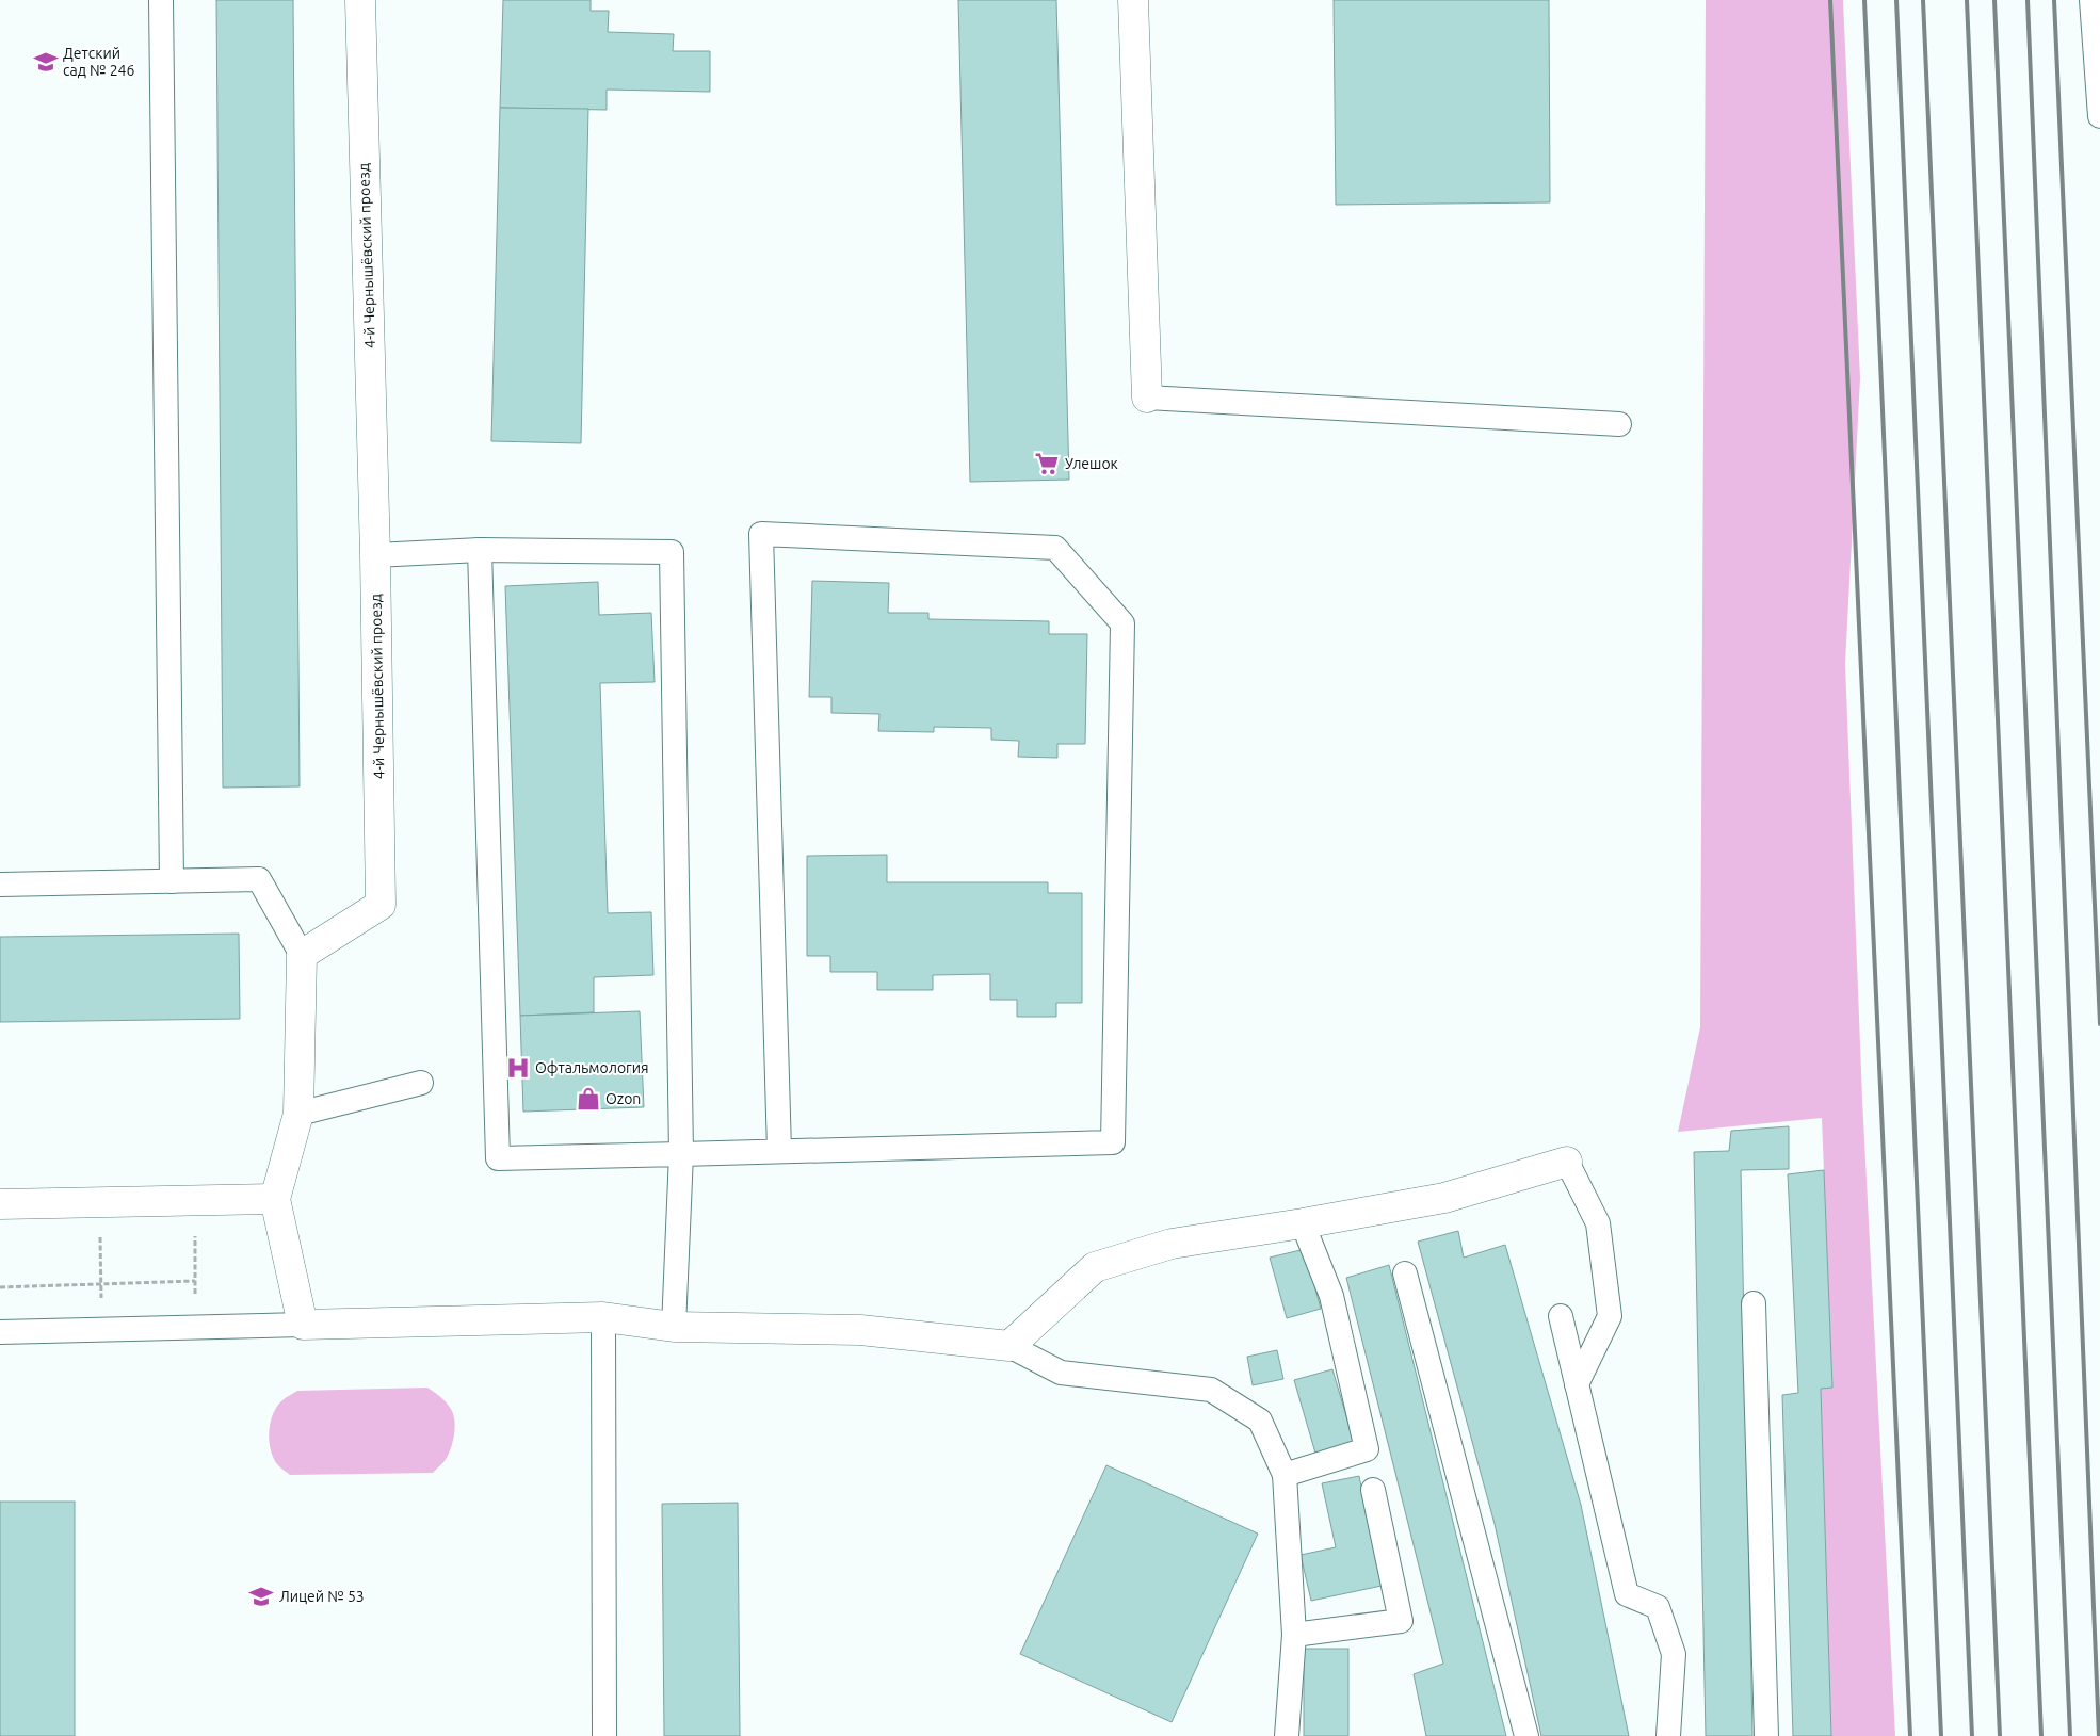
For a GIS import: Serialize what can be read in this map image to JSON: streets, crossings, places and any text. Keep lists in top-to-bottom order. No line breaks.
{"streets":{"street":["4-й Чернышёвский проезд"]},"places":{"school or university":["Детский сад № 246","Лицей № 53"],"supermarket":["Улешок"],"hospital":["Офтальмология"],"shop":["Ozon"]}}
